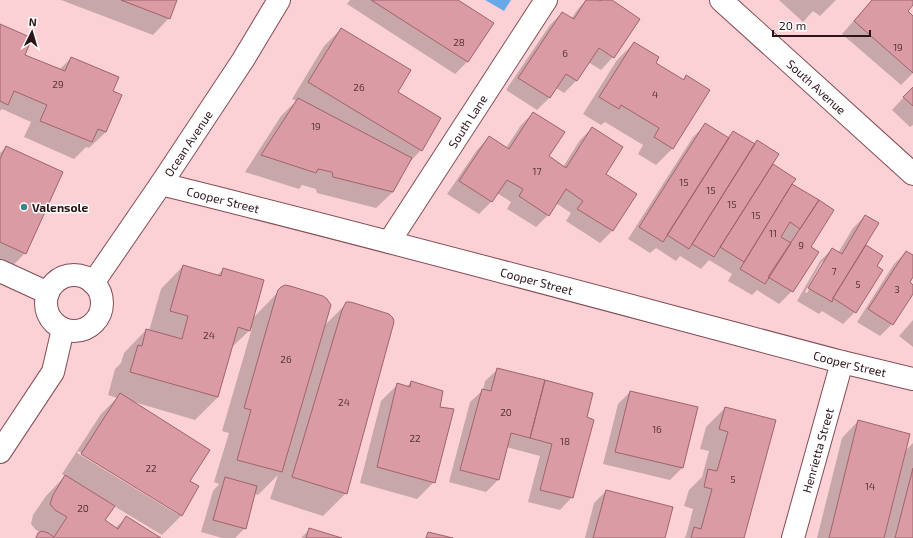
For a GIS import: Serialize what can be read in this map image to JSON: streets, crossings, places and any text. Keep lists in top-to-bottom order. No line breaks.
{"streets":{"street":["South Avenue","South Lane","Ocean Avenue","Cooper Street","Henrietta Street"]},"crossings":[["South Lane","Cooper Street"],["Ocean Avenue","Cooper Street"],["Cooper Street","Henrietta Street"]],"places":["Valensole"],"house_numbers":["28","19","6","29","26","4","19","17","15","15","15","15","11","9","7","5","3","24","26","24","20","16","22","18","22","5","14","20"],"scale_bar":"20 m","north":"top"}
